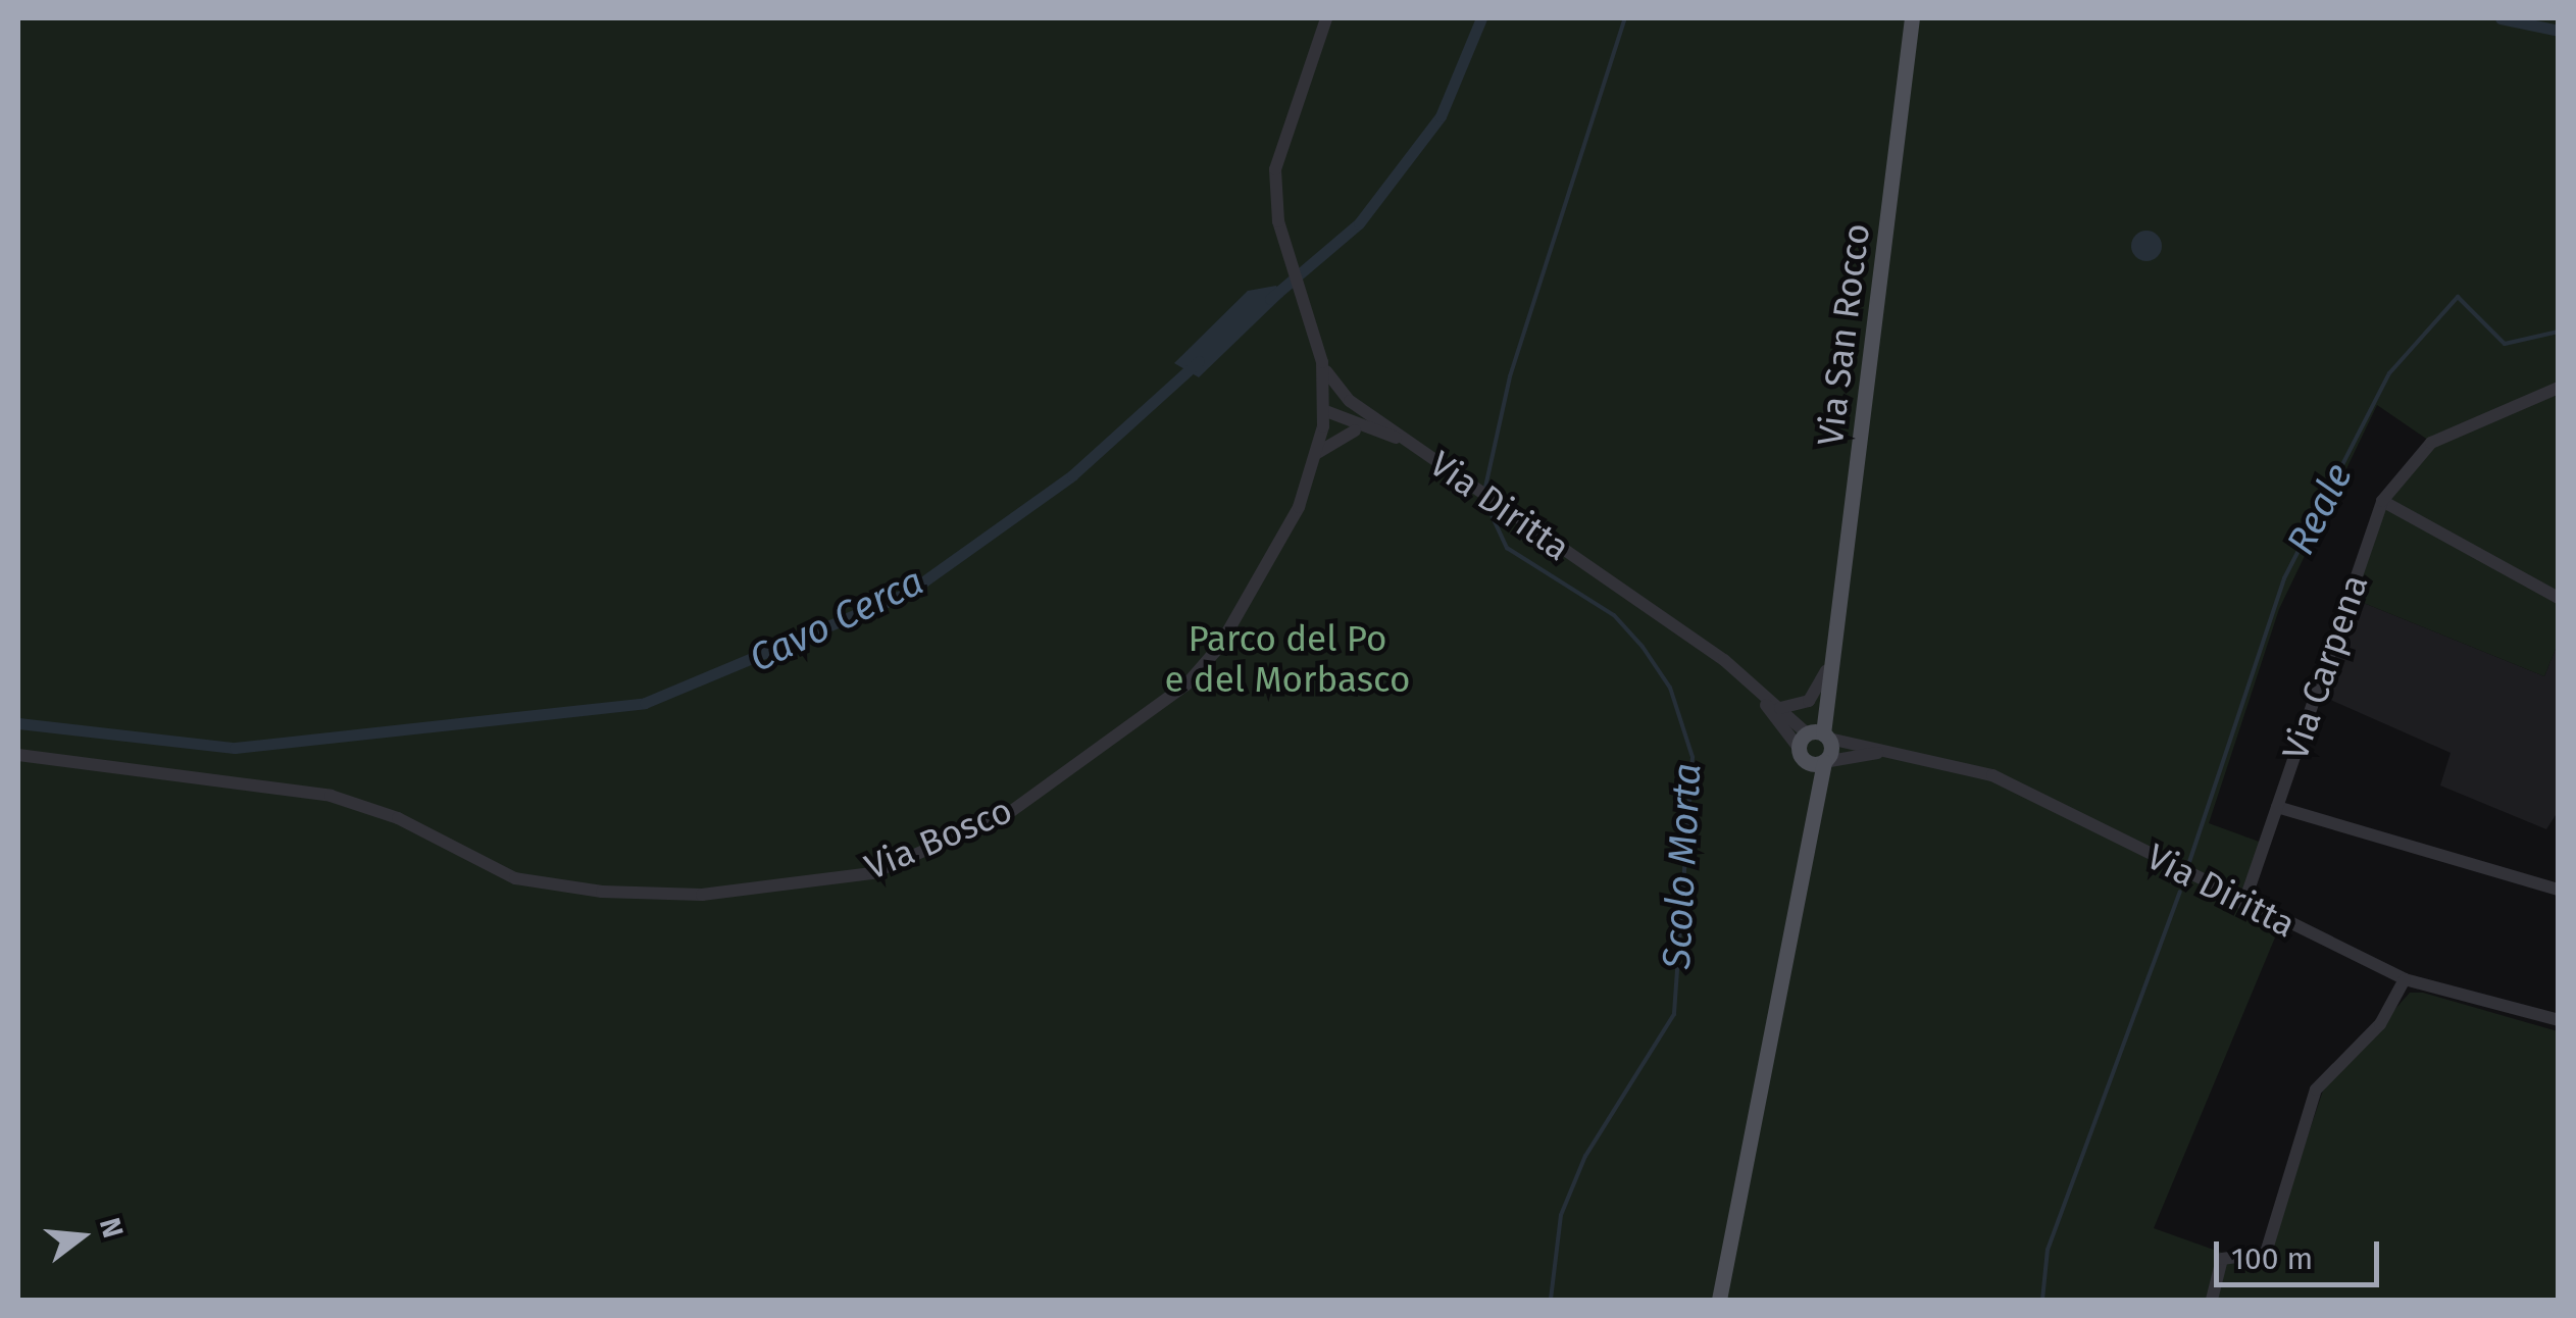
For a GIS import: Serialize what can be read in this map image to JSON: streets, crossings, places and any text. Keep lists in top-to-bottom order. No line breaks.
{"streets":{"main road":["Via San Rocco"],"street":["Via Diritta","Via Carpena","Via Bosco"]},"crossings":[["Via San Rocco","Via Diritta"],["Via Diritta","Via Carpena"],["Via Diritta","Via Bosco"]],"water":["Reale","Cavo Cerca","Scolo Morta"],"parks":["Parco del Po e del Morbasco"],"scale_bar":"100 m","north":"right"}
